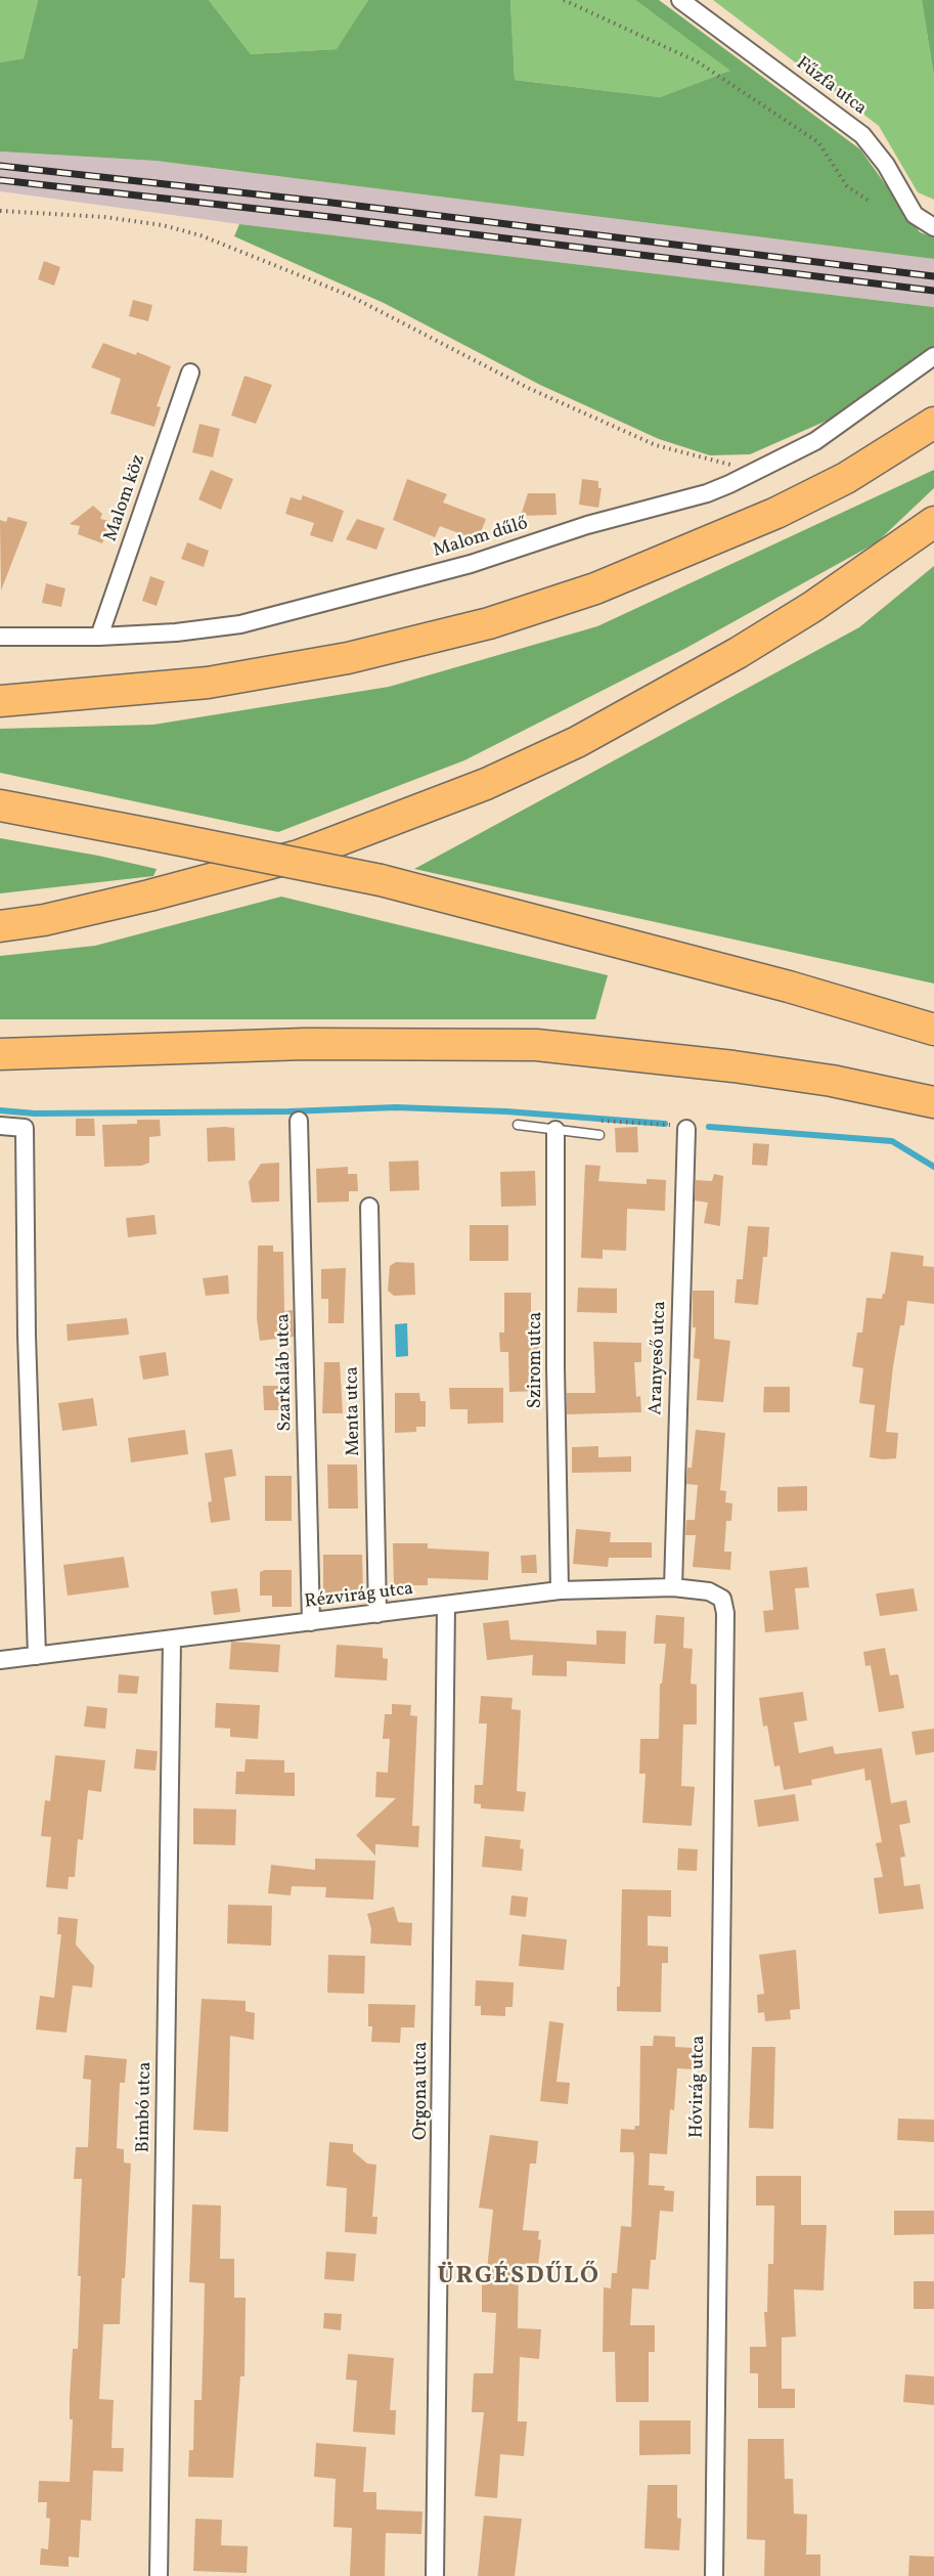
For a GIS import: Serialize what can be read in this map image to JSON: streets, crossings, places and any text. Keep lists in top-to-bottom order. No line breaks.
{"streets":{"street":["Fűzfa utca","Malom köz","Malom dűlő","Aranyeső utca","Szirom utca","Szarkaláb utca","Menta utca","Rézvirág utca","Hóvirág utca","Orgona utca","Bimbó utca"]},"crossings":[["Malom köz","Malom dűlő"],["Aranyeső utca","Rézvirág utca"],["Szirom utca","Rézvirág utca"],["Szarkaláb utca","Rézvirág utca"],["Menta utca","Rézvirág utca"],["Rézvirág utca","Hóvirág utca"],["Rézvirág utca","Orgona utca"],["Rézvirág utca","Bimbó utca"]],"districts":["ÜRGÉSDŰLŐ"]}
